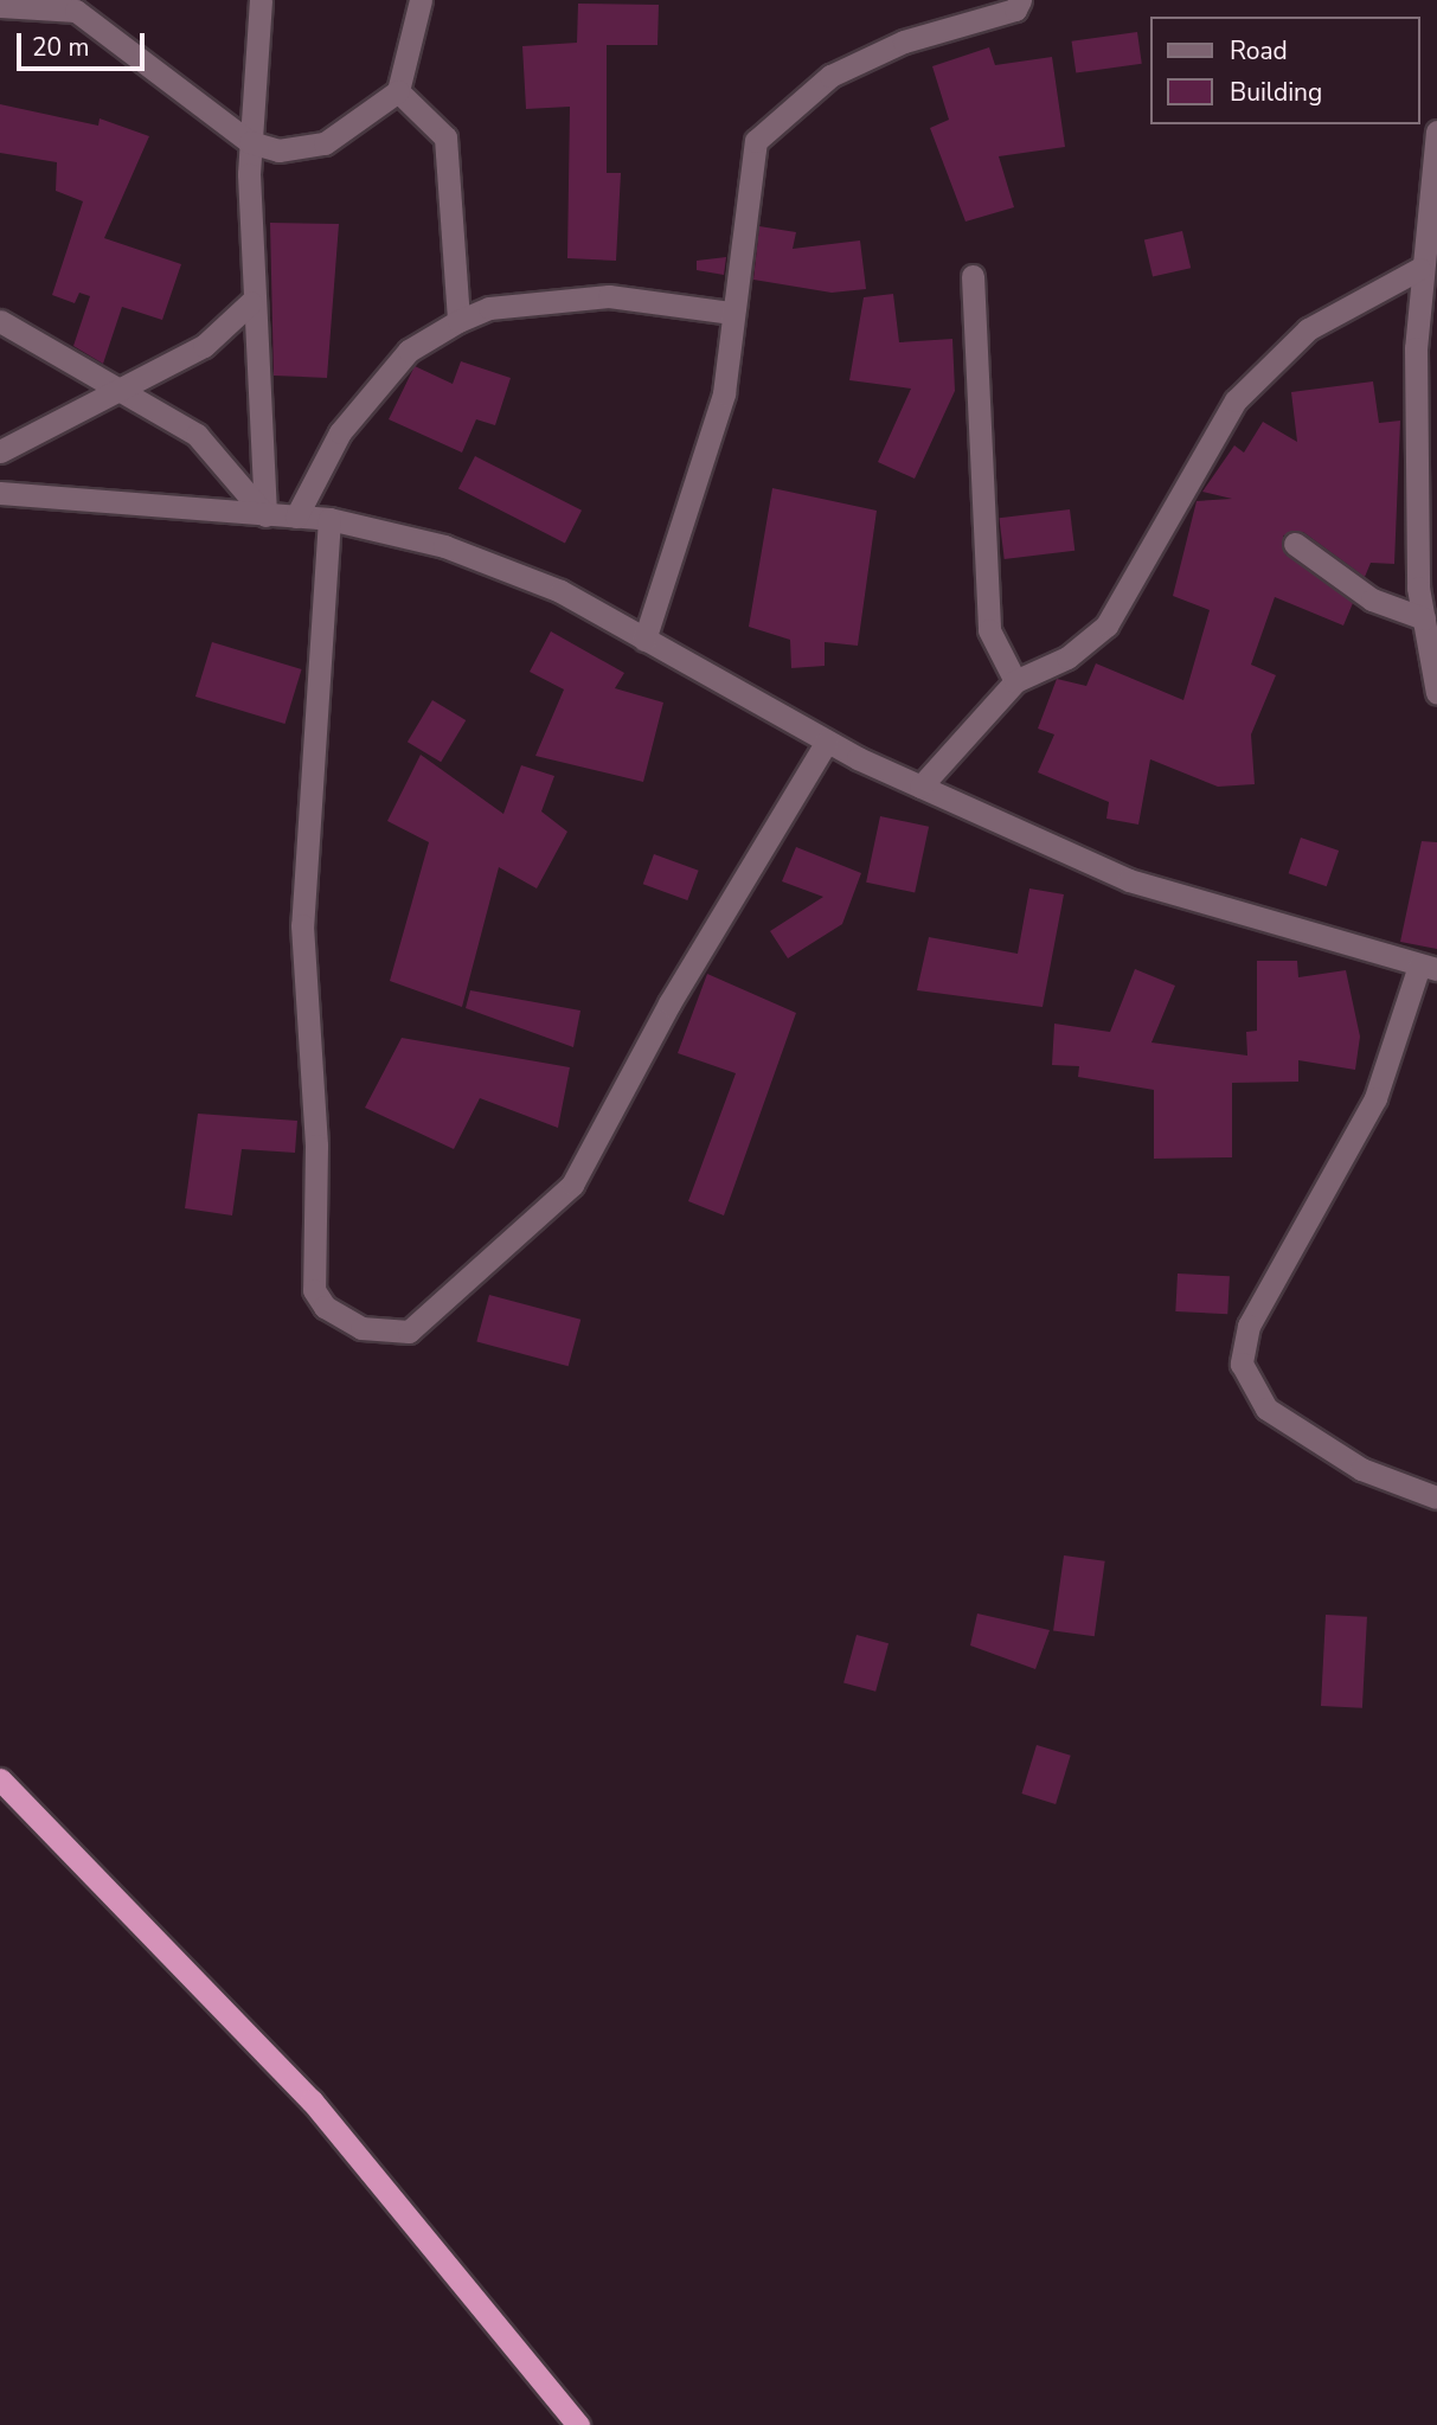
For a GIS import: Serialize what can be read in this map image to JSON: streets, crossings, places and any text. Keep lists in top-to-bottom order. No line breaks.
{"legend":["Road","Building"],"scale_bar":"20 m"}
